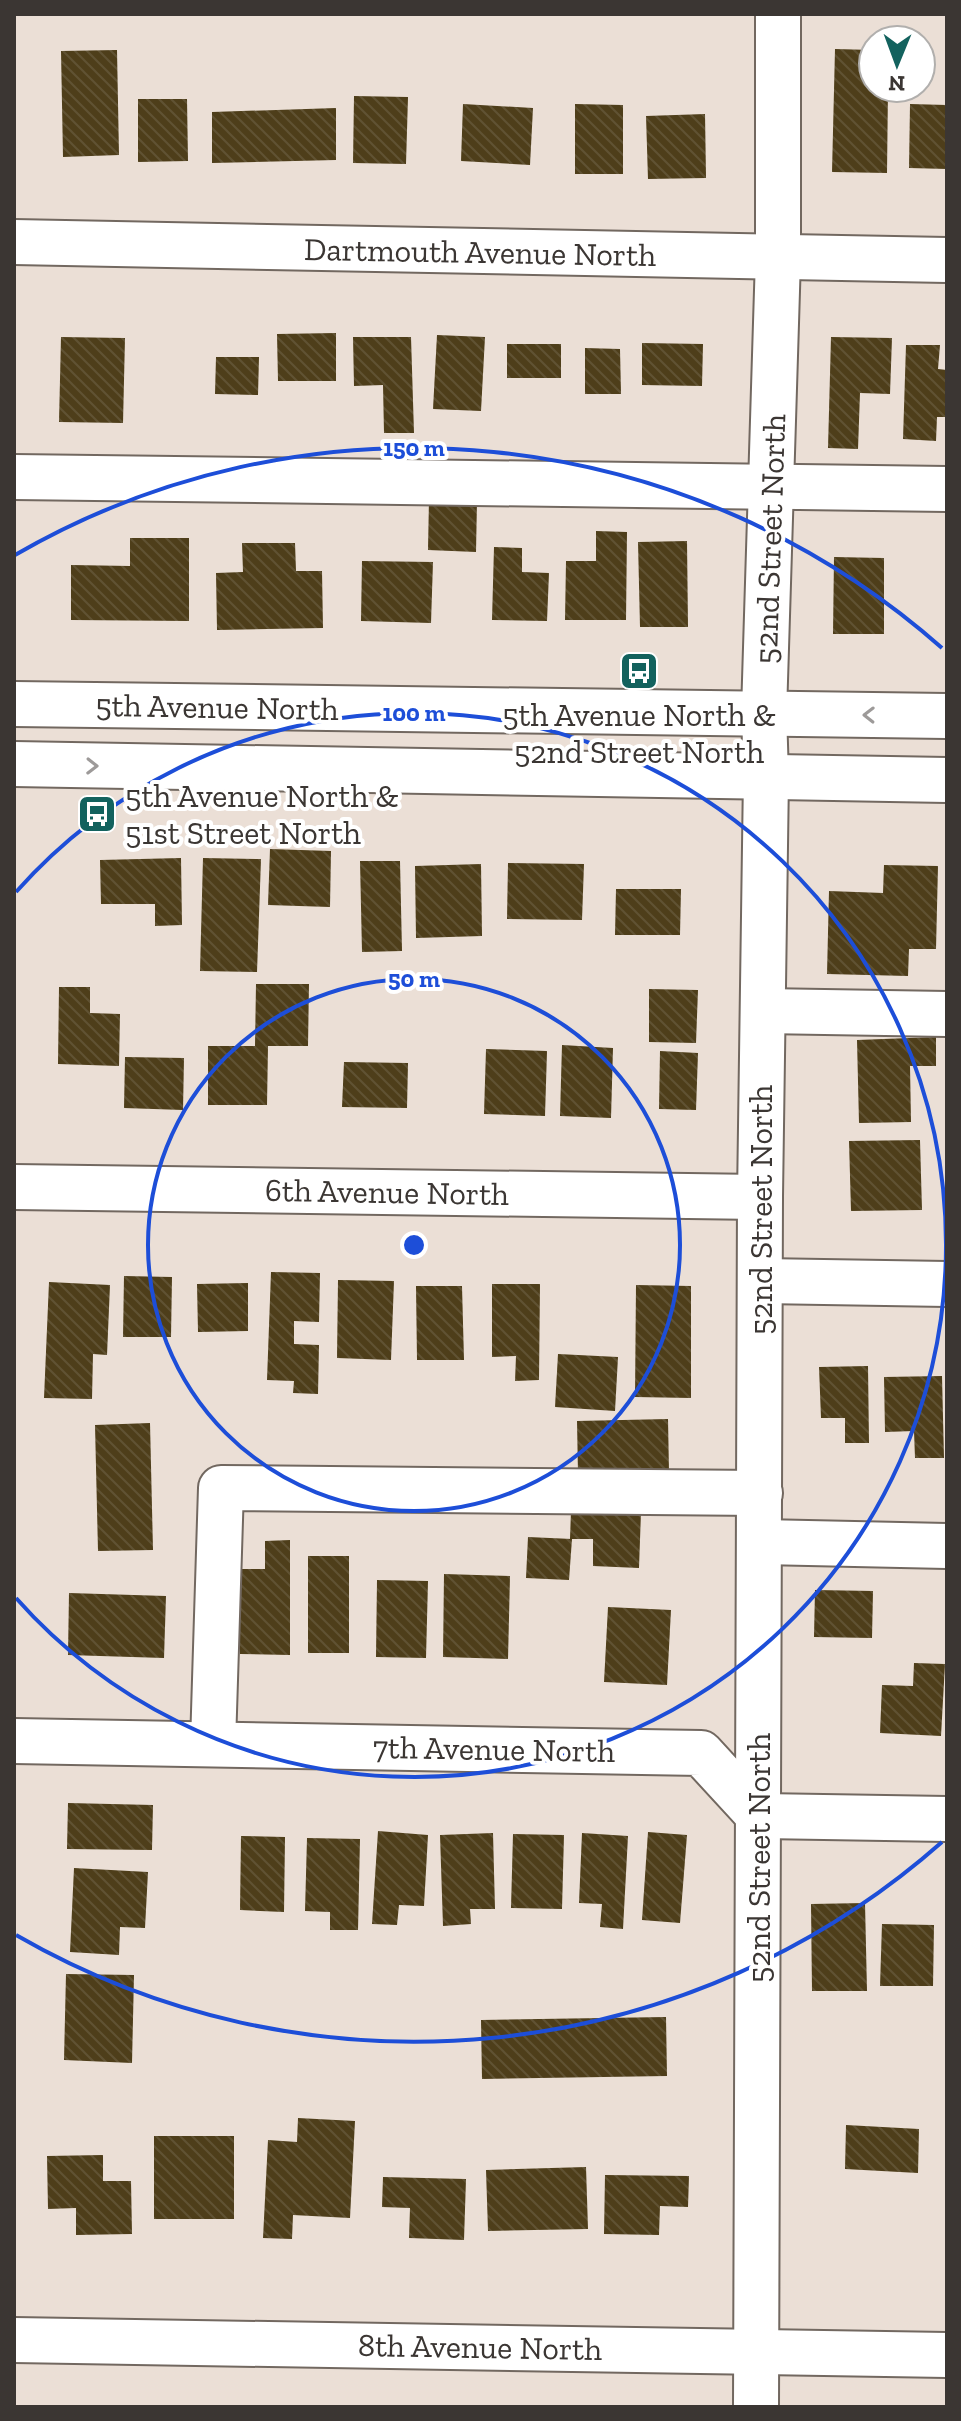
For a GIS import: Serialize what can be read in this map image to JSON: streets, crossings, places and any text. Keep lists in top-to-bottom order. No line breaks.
{"streets":{"street":["Dartmouth Avenue North","52nd Street North","5th Avenue North","6th Avenue North","7th Avenue North","8th Avenue North"]},"crossings":[["Dartmouth Avenue North","52nd Street North"],["52nd Street North","5th Avenue North"],["52nd Street North","6th Avenue North"],["52nd Street North","7th Avenue North"],["52nd Street North","8th Avenue North"]],"places":{"bus stop":["5th Avenue North & 52nd Street North","5th Avenue North & 51st Street North"]},"north":"bottom","rings":["150 m","100 m","50 m"]}
